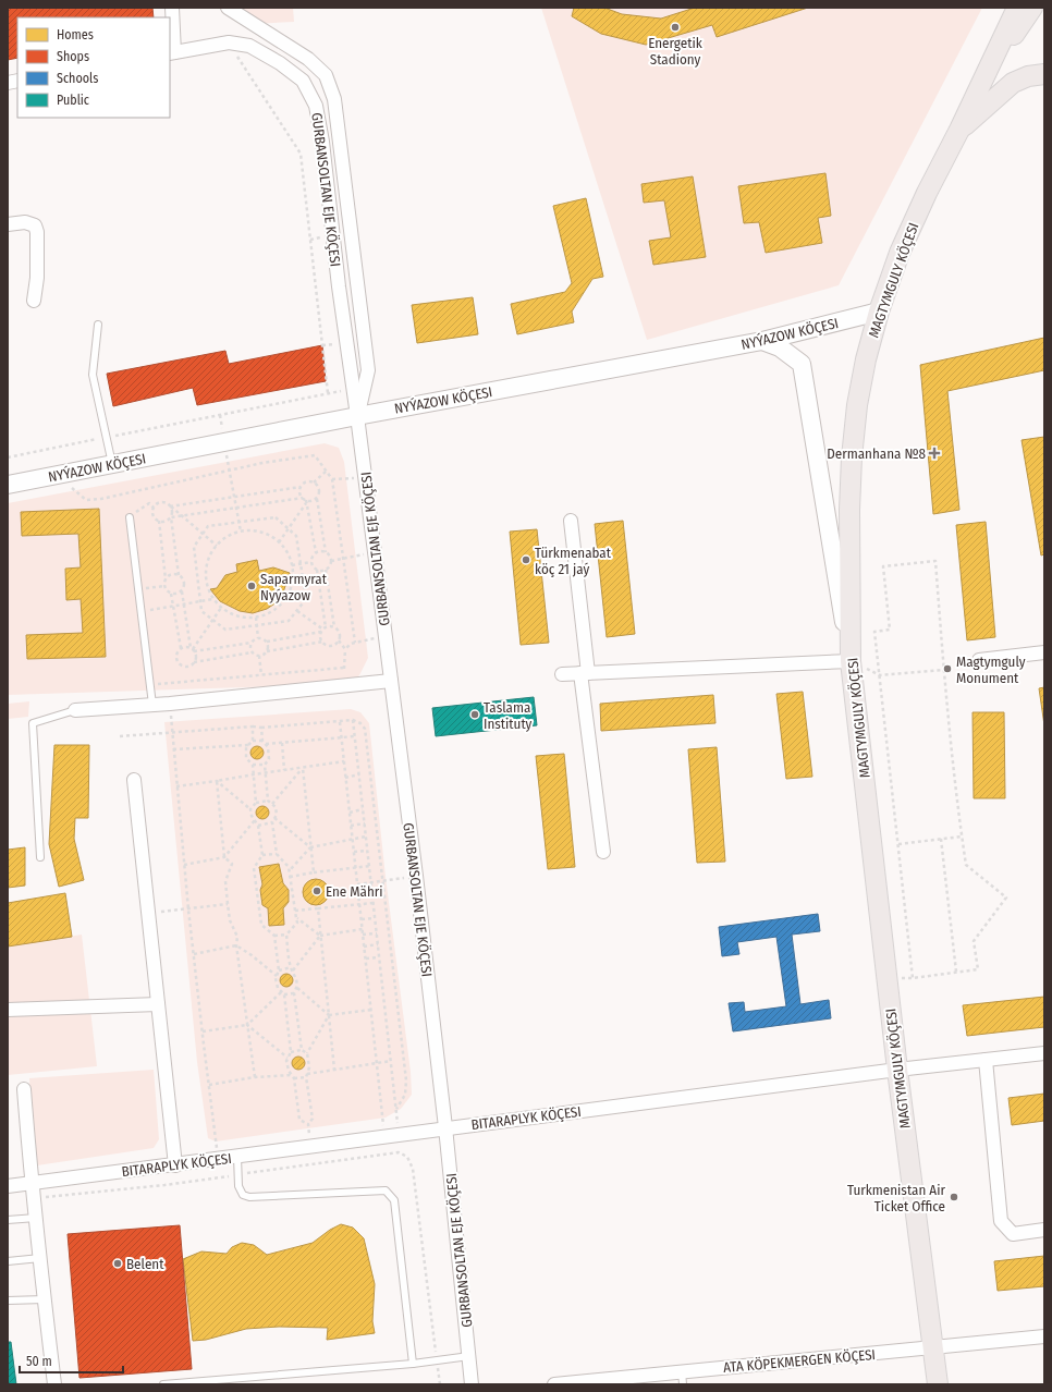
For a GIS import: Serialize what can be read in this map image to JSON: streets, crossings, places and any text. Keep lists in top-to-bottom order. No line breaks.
{"streets":{"main road":["MAGTYMGULY KÖÇESI"],"street":["GURBANSOLTAN EJE KÖÇESI","NYÝAZOW KÖÇESI","BITARAPLYK KÖÇESI","ATA KÖPEKMERGEN KÖÇESI"]},"crossings":[["GURBANSOLTAN EJE KÖÇESI","NYÝAZOW KÖÇESI"],["GURBANSOLTAN EJE KÖÇESI","BITARAPLYK KÖÇESI"],["MAGTYMGULY KÖÇESI","NYÝAZOW KÖÇESI"],["MAGTYMGULY KÖÇESI","BITARAPLYK KÖÇESI"],["MAGTYMGULY KÖÇESI","ATA KÖPEKMERGEN KÖÇESI"]],"places":{"other":["Energetik Stadiony","Türkmenabat köç 21 jaý","Saparmyrat Nyýazow","Magtymguly Monument","Taslama Instituty","Ene Mähri","Turkmenistan Air Ticket Office","Belent"],"health":["Dermanhana №8"]},"legend":["Homes","Shops","Schools","Public"],"scale_bar":"50 m"}
